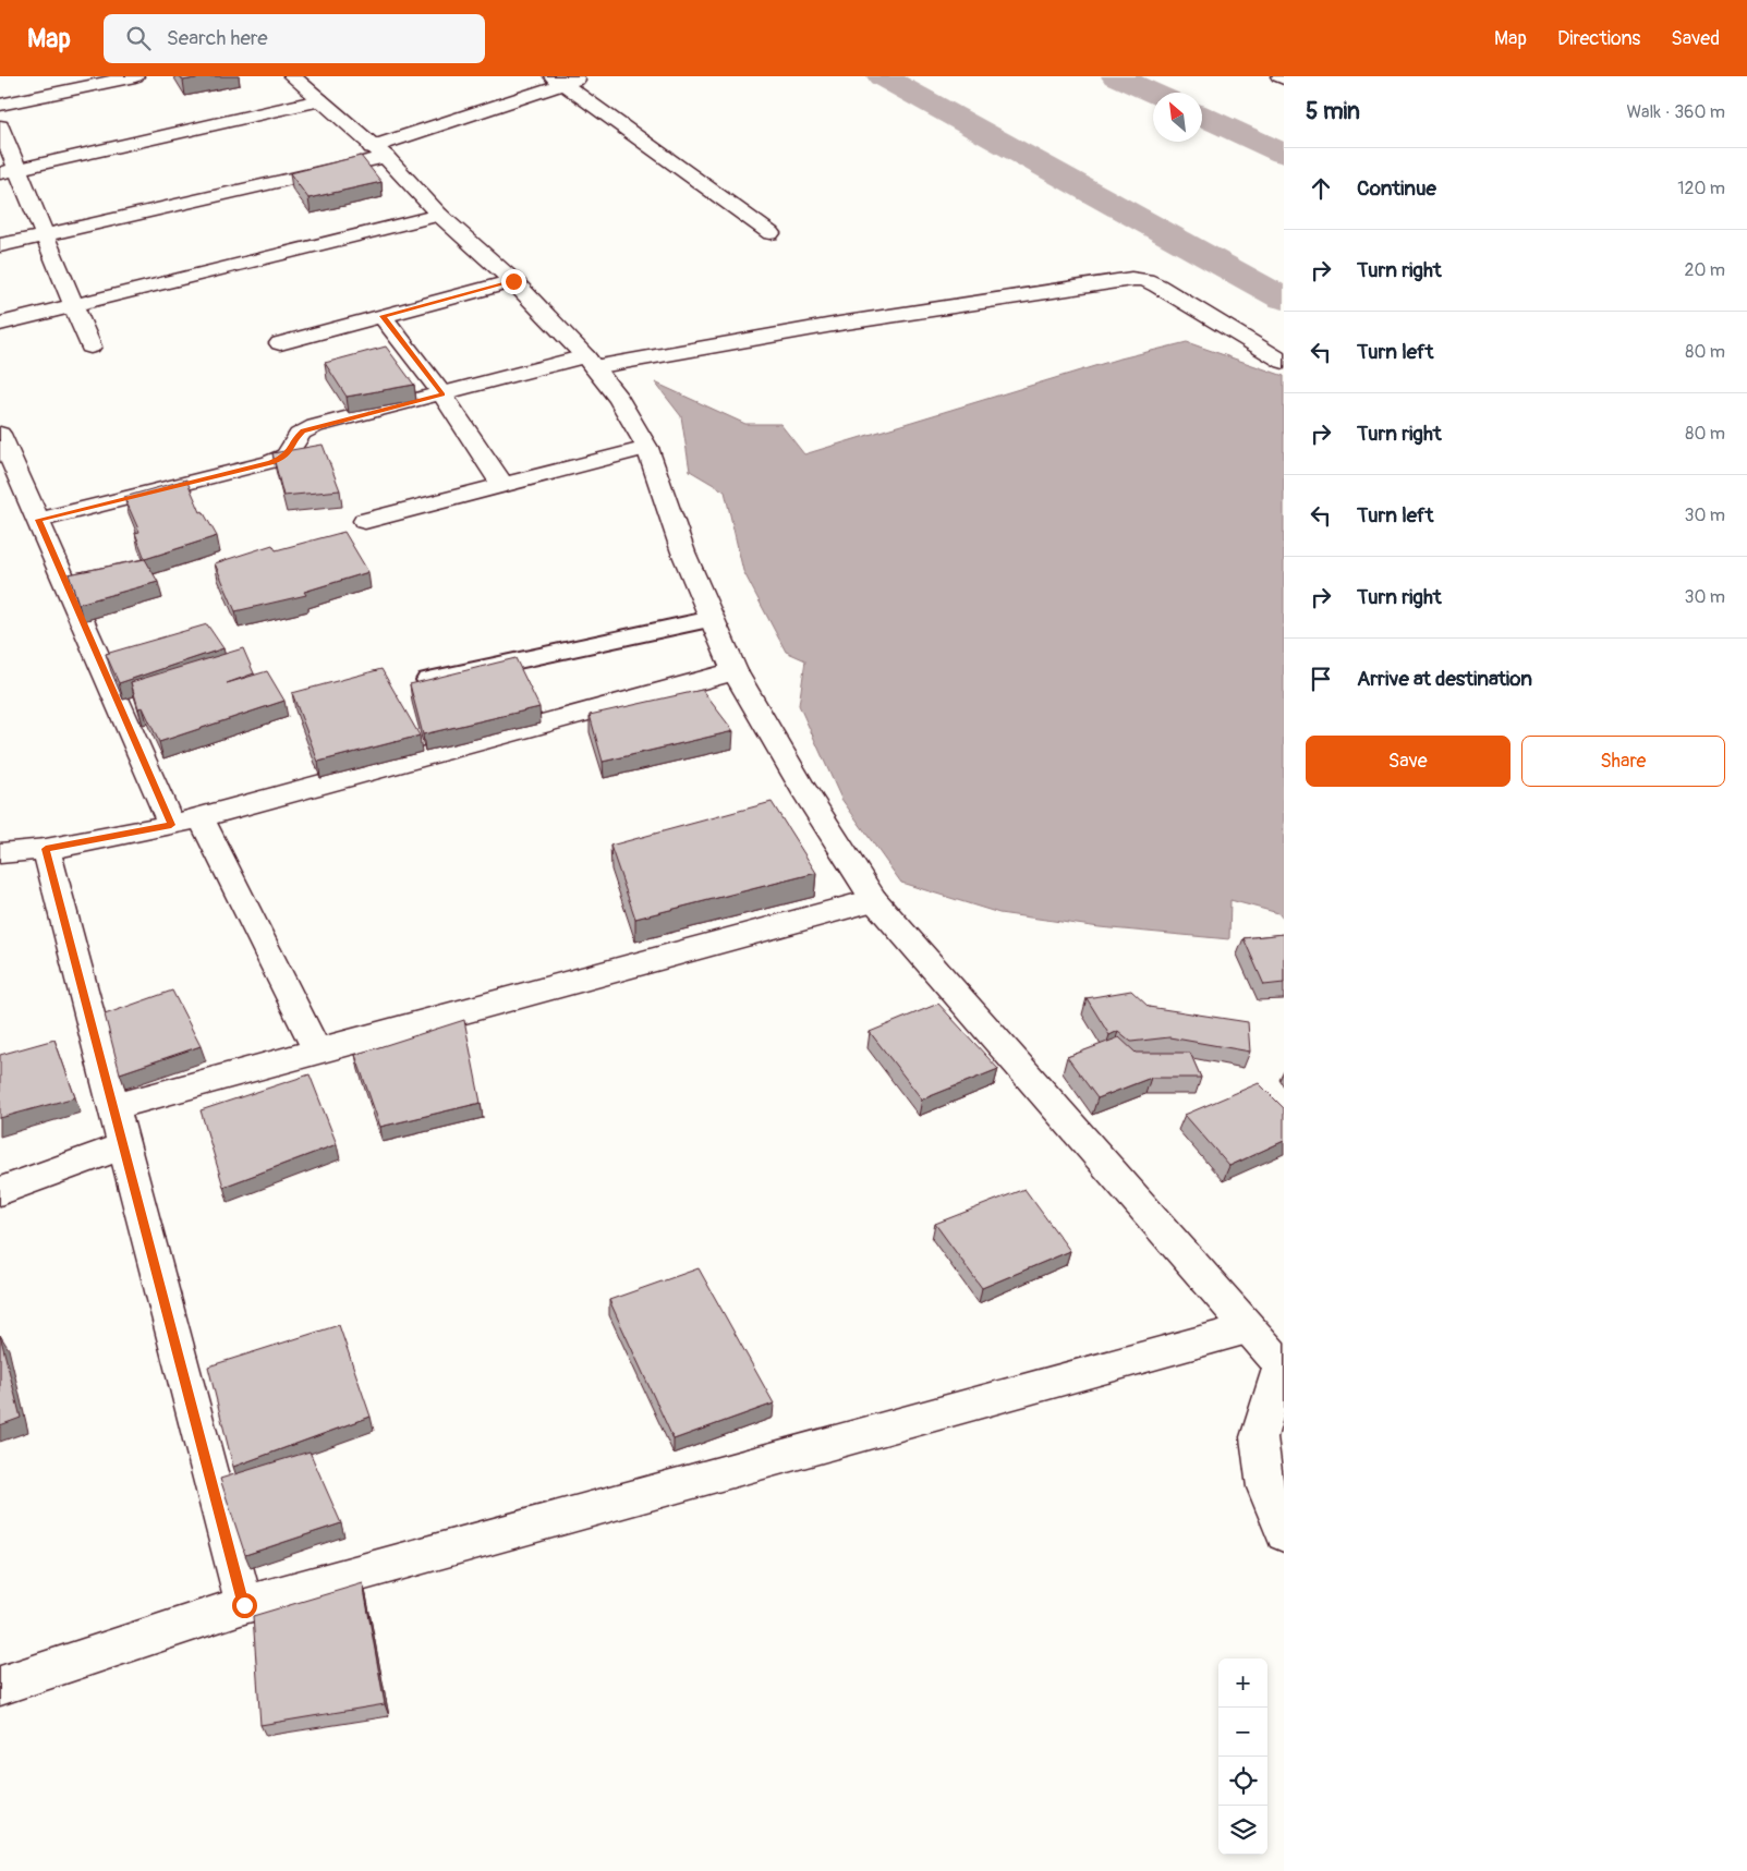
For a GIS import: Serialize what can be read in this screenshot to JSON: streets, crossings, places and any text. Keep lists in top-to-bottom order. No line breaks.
{"north":"top left","page":{"header":"Map","search":"Search here","nav":["Map","Directions","Saved"],"heading":["5 min","Walk · 360 m"],"list":[["Continue","120 m"],["Turn right","20 m"],["Turn left","80 m"],["Turn right","80 m"],["Turn left","30 m"],["Turn right","30 m"],"Arrive at destination"],"buttons":["Save","Share"],"map_buttons":["+","−"]}}
